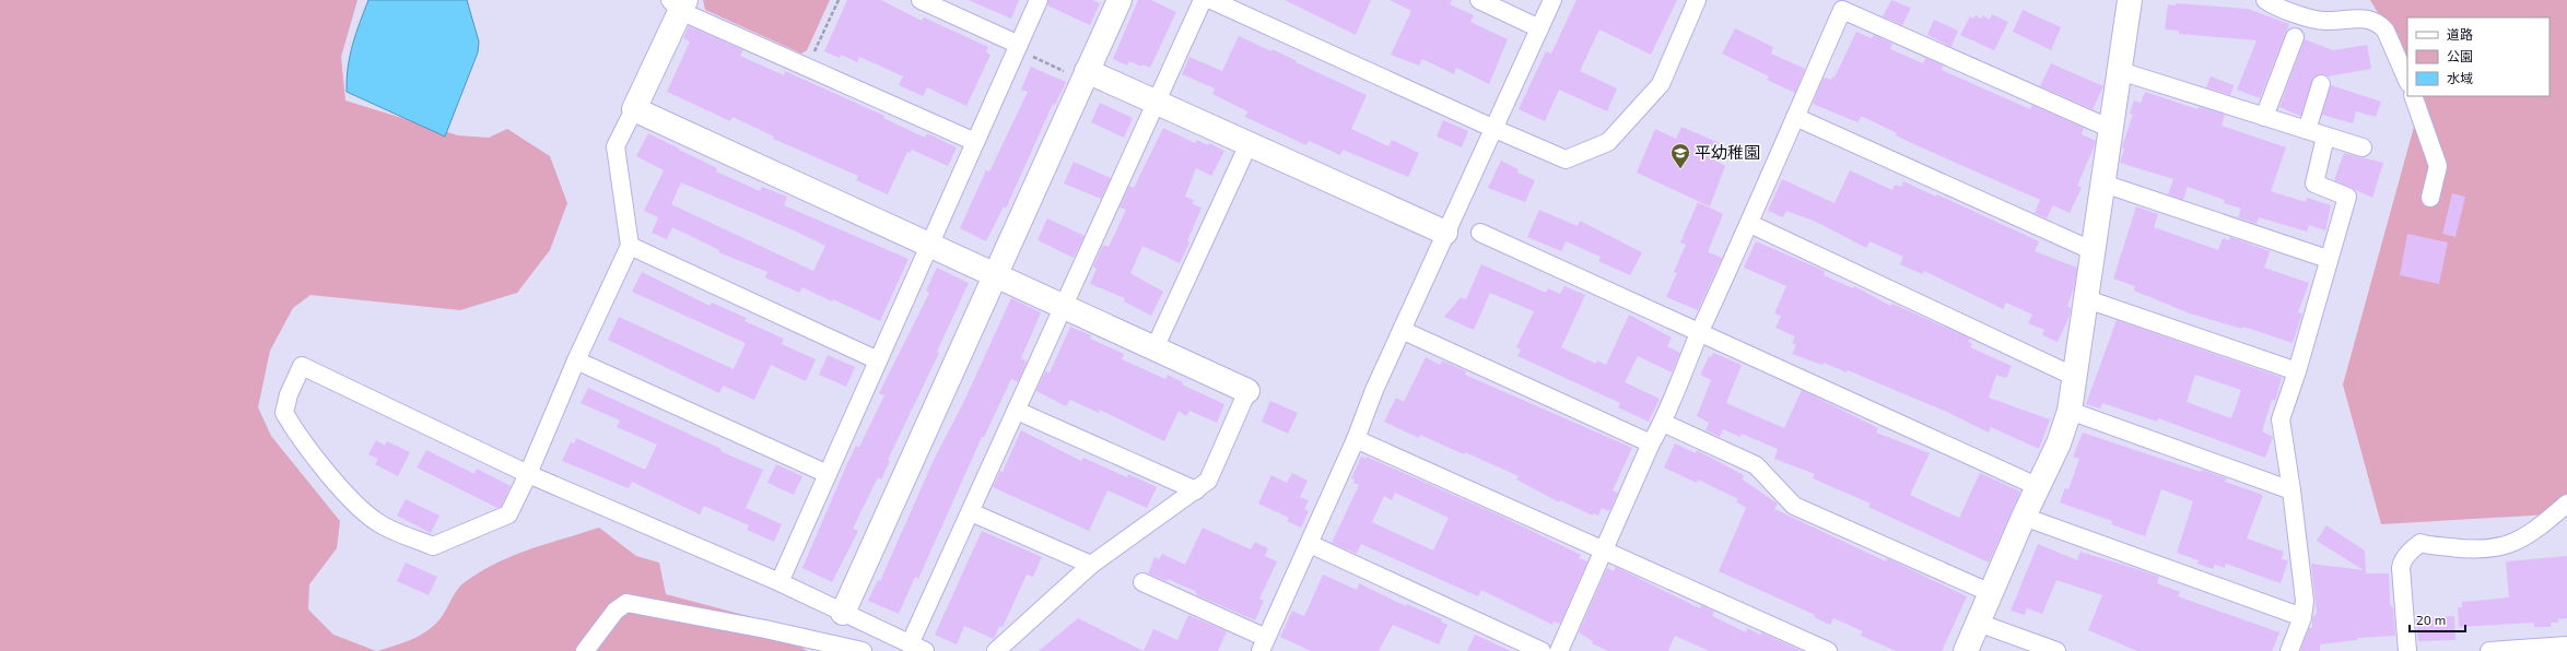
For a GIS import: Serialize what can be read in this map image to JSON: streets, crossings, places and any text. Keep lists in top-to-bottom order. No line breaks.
{"places":{"school or university":["平幼稚園"]},"legend":["道路","公園","水域"],"scale_bar":"20 m"}
